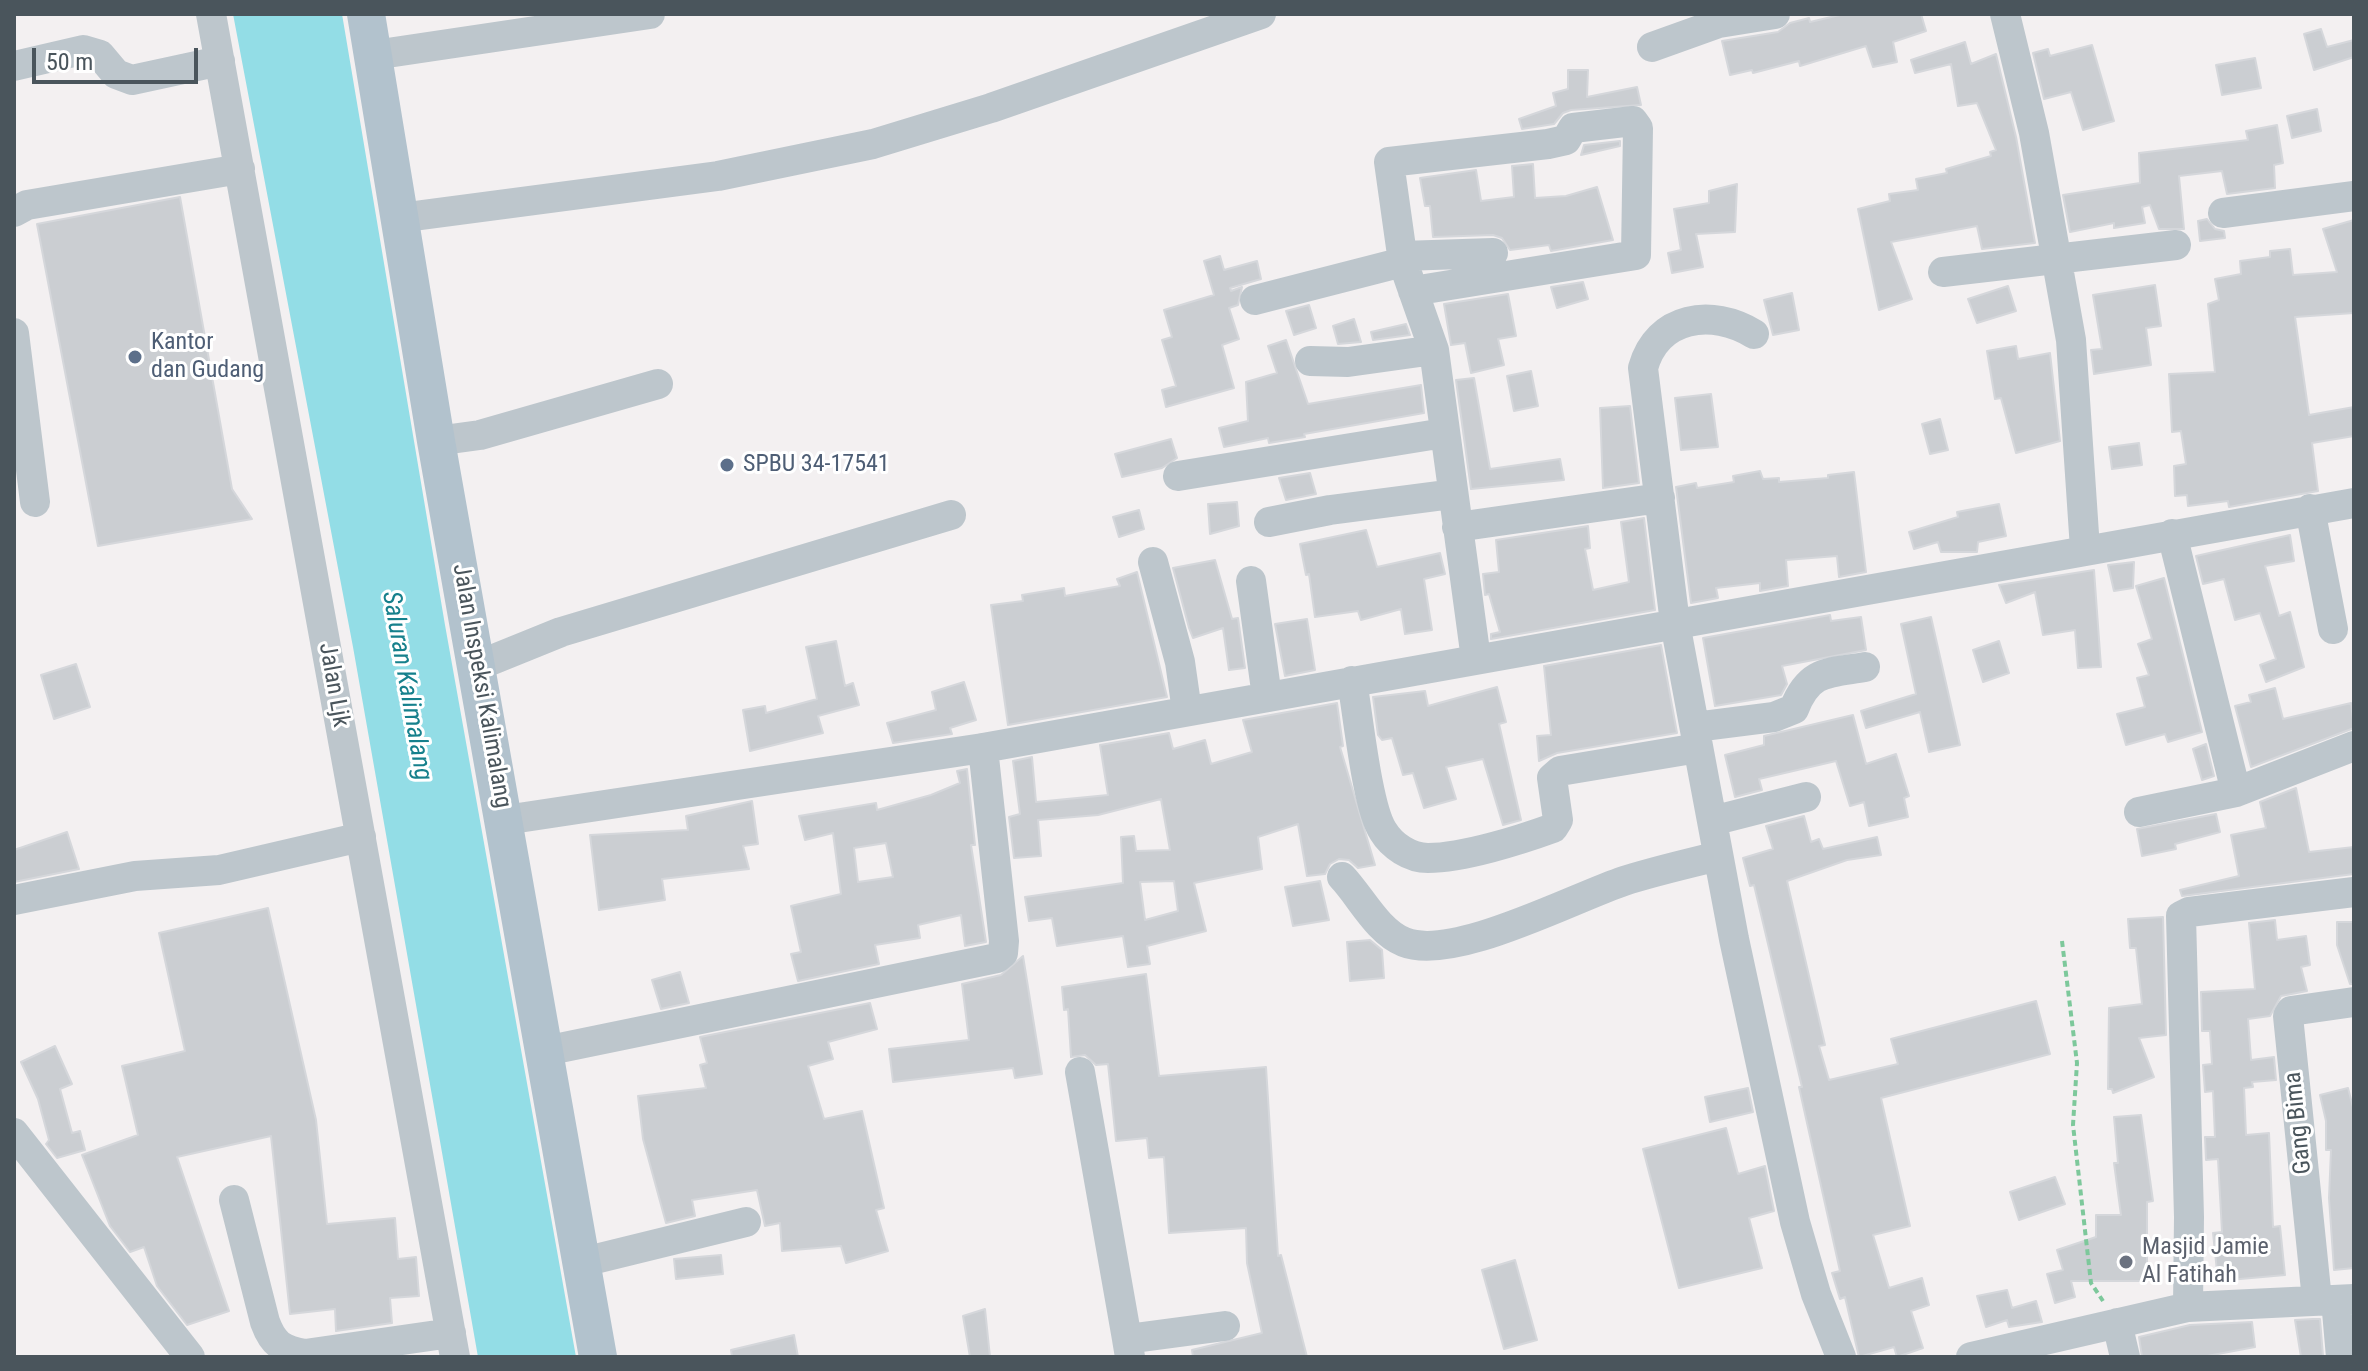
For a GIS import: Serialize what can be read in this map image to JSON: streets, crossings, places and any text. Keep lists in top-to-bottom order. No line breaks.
{"streets":{"main road":["Jalan Inspeksi Kalimalang"],"street":["Jalan Ljk","Gang Bima"]},"water":["Saluran Kalimalang"],"places":["Kantor dan Gudang","SPBU 34-17541","Masjid Jamie Al Fatihah"],"scale_bar":"50 m"}
